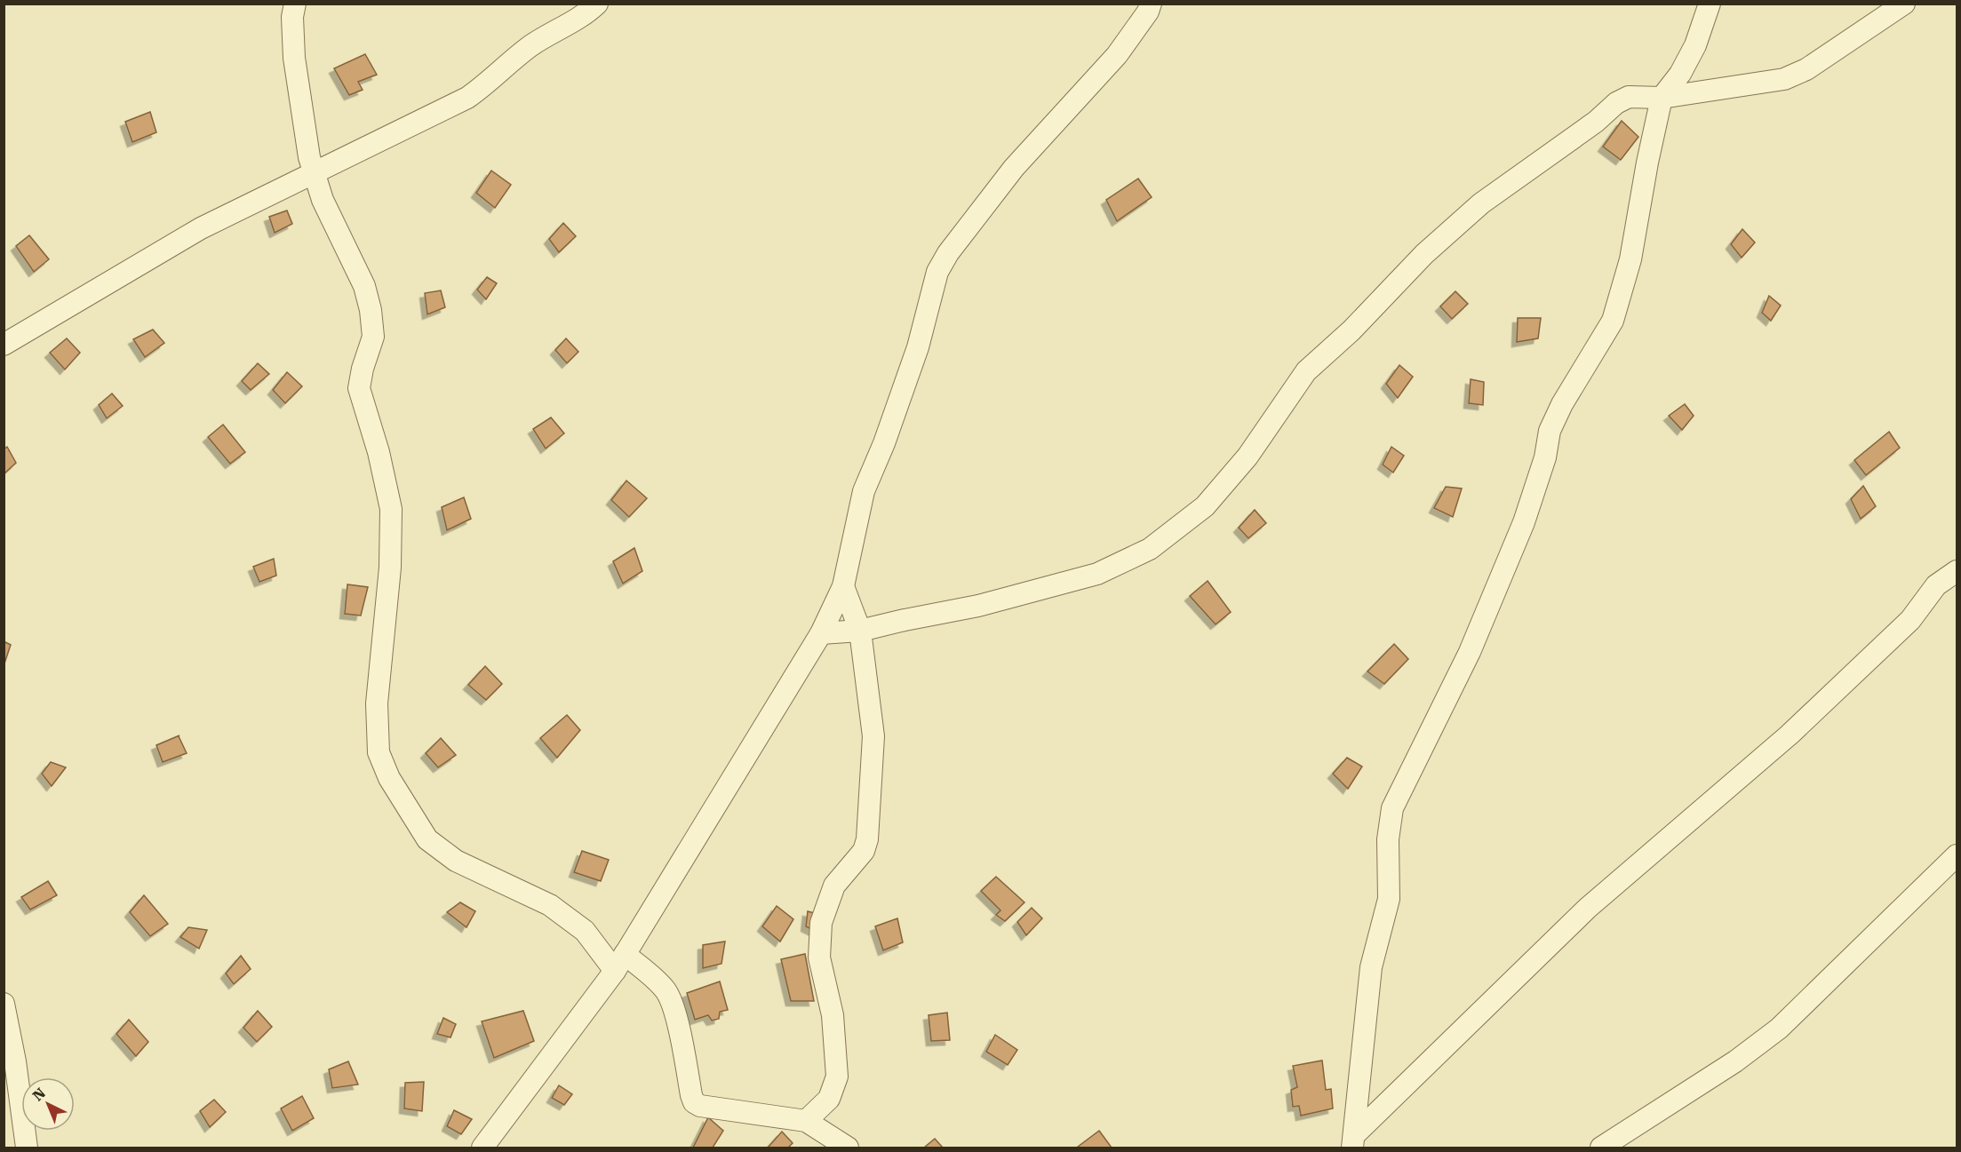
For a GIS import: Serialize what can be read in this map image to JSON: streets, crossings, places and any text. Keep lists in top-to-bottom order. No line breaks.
{"north":"top left"}
